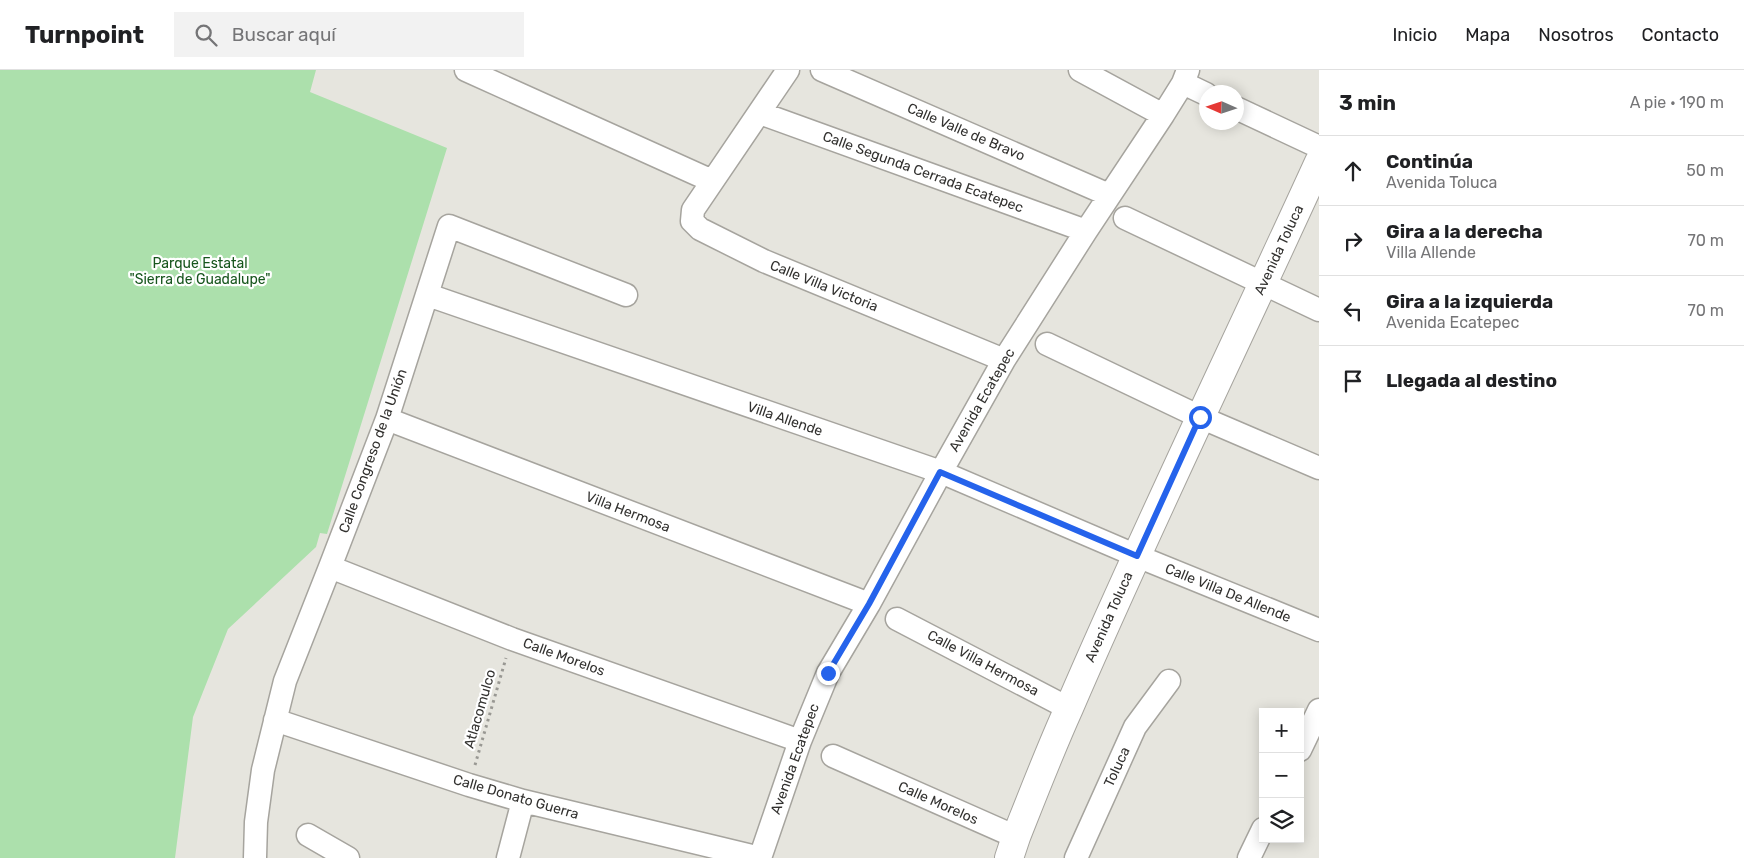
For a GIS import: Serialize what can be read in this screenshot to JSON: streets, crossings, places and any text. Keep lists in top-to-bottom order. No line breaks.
{"streets":{"street":["Calle Valle de Bravo","Calle Segunda Cerrada Ecatepec","Avenida Toluca","Calle Villa Victoria","Avenida Ecatepec","Villa Allende","Calle Congreso de la Unión","Villa Hermosa","Calle Villa De Allende","Calle Morelos","Calle Villa Hermosa","Toluca","Calle Donato Guerra"],"path":["Atlacomulco"]},"crossings":[["Calle Valle de Bravo","Avenida Ecatepec"],["Calle Segunda Cerrada Ecatepec","Calle Villa Victoria"],["Calle Segunda Cerrada Ecatepec","Avenida Ecatepec"],["Avenida Toluca","Villa Allende"],["Avenida Toluca","Calle Villa De Allende"],["Avenida Toluca","Calle Morelos"],["Avenida Toluca","Calle Villa Hermosa"],["Calle Villa Victoria","Avenida Ecatepec"],["Avenida Ecatepec","Villa Allende"],["Avenida Ecatepec","Villa Hermosa"],["Avenida Ecatepec","Calle Morelos"],["Avenida Ecatepec","Calle Donato Guerra"],["Villa Allende","Calle Congreso de la Unión"],["Villa Allende","Calle Villa De Allende"],["Calle Congreso de la Unión","Villa Hermosa"],["Calle Congreso de la Unión","Calle Morelos"],["Calle Congreso de la Unión","Calle Donato Guerra"],["Calle Morelos","Atlacomulco"],["Atlacomulco","Calle Donato Guerra"]],"parks":["Parque Estatal \"Sierra de Guadalupe\""],"north":"left","page":{"header":"Turnpoint","search":"Buscar aquí","nav":["Inicio","Mapa","Nosotros","Contacto"],"heading":["3 min","A pie · 190 m"],"list":[["Continúa","Avenida Toluca","50 m"],["Gira a la derecha","Villa Allende","70 m"],["Gira a la izquierda","Avenida Ecatepec","70 m"],"Llegada al destino"],"map_buttons":["+","−"]}}
